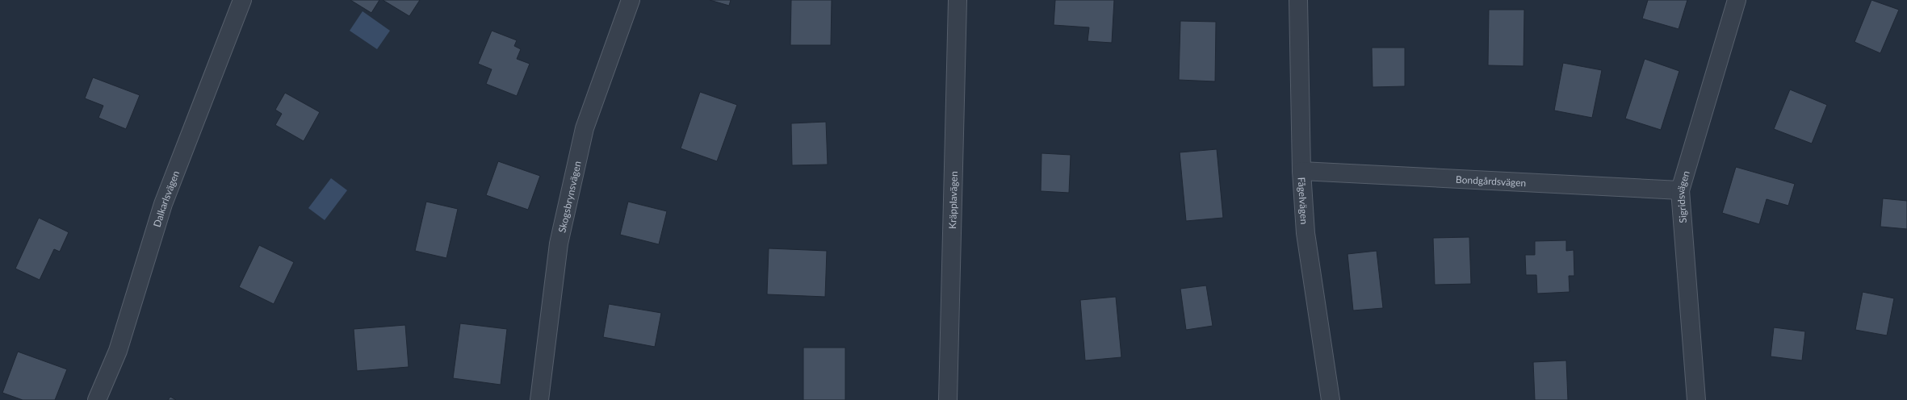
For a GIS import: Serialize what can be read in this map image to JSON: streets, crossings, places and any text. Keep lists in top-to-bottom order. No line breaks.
{"streets":{"street":["Bondgårdsvägen","Skogsbrynsvägen","Sigridsvägen","Dalkarlsvägen","Kräpplavägen","Fågelvägen"]},"crossings":[["Bondgårdsvägen","Sigridsvägen"],["Bondgårdsvägen","Fågelvägen"]]}
